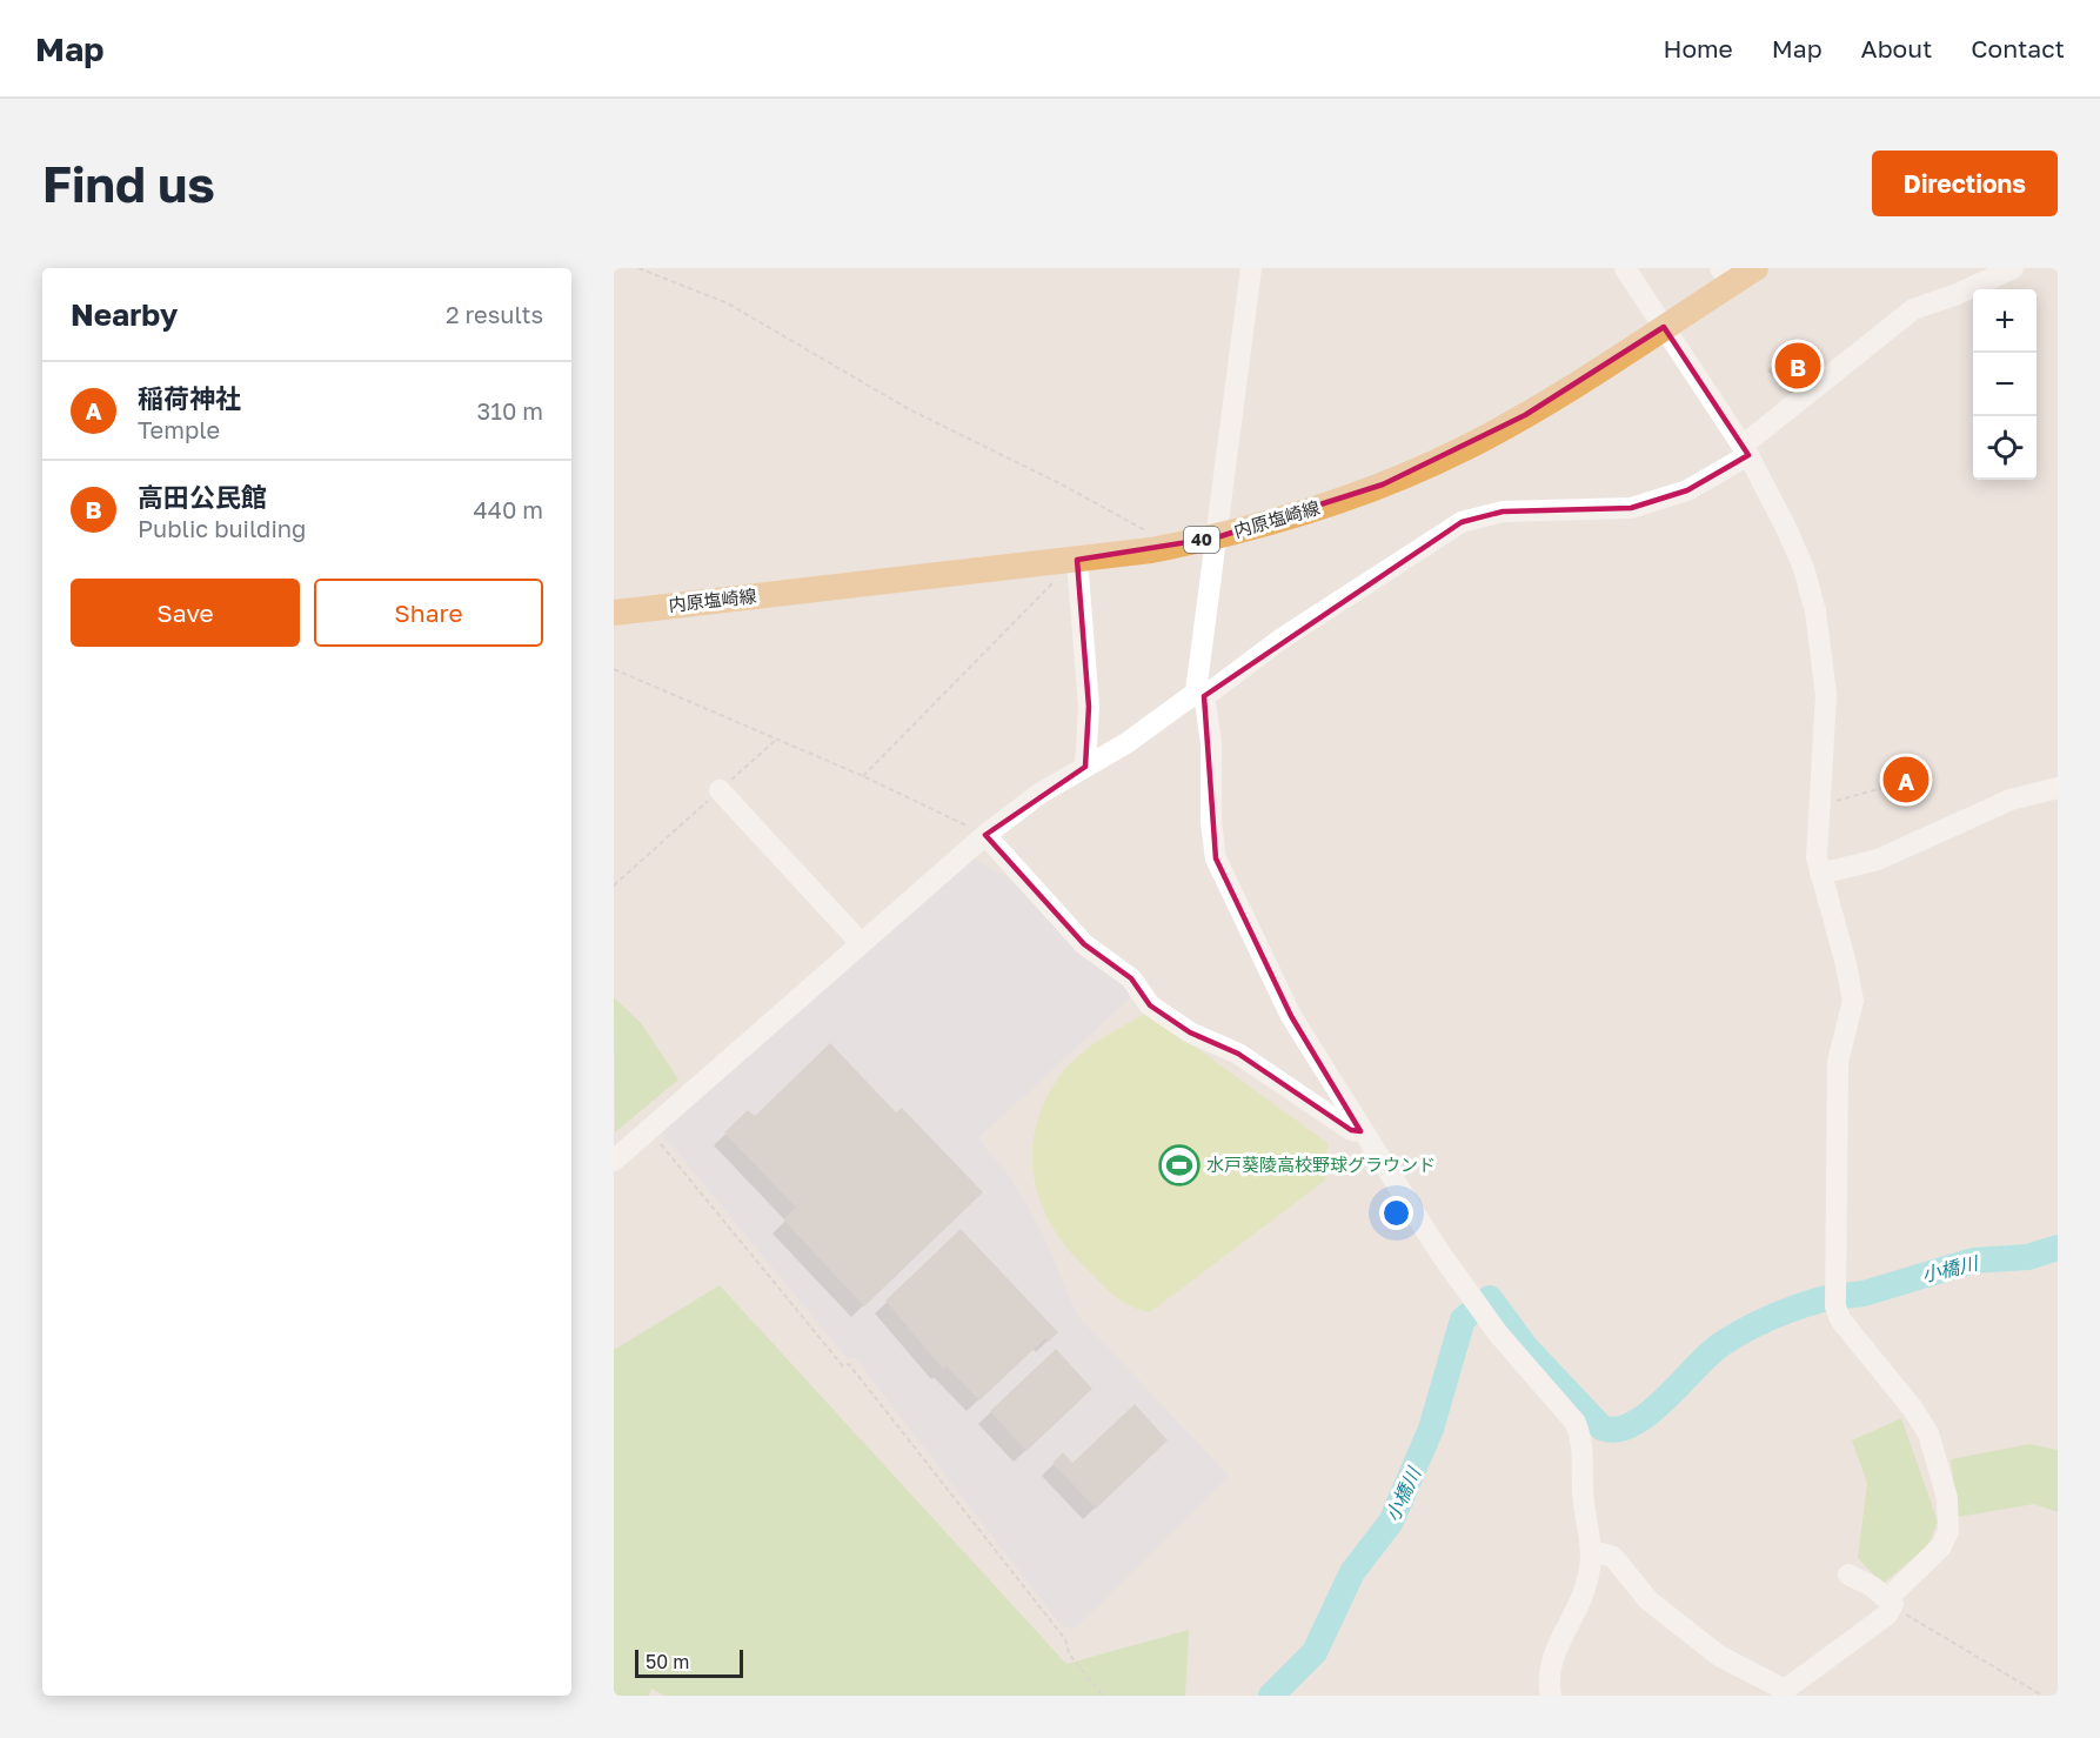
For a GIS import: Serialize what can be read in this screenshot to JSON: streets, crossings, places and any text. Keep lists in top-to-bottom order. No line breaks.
{"streets":{"main road":["内原塩崎線","40"]},"water":["小橋川"],"places":{"sports":["水戸葵陵高校野球グラウンド"]},"scale_bar":"50 m","page":{"header":"Map","nav":["Home","Map","About","Contact"],"buttons":["Directions",["Save","Share"]],"title":"Find us","heading":["Nearby","2 results"],"map_buttons":["+","−"],"pins":["B","A"],"list":[{"mark":"A","name":"稲荷神社","note":"Temple","value":"310 m"},{"mark":"B","name":"高田公民館","note":"Public building","value":"440 m"}],"scale":"50 m"}}
